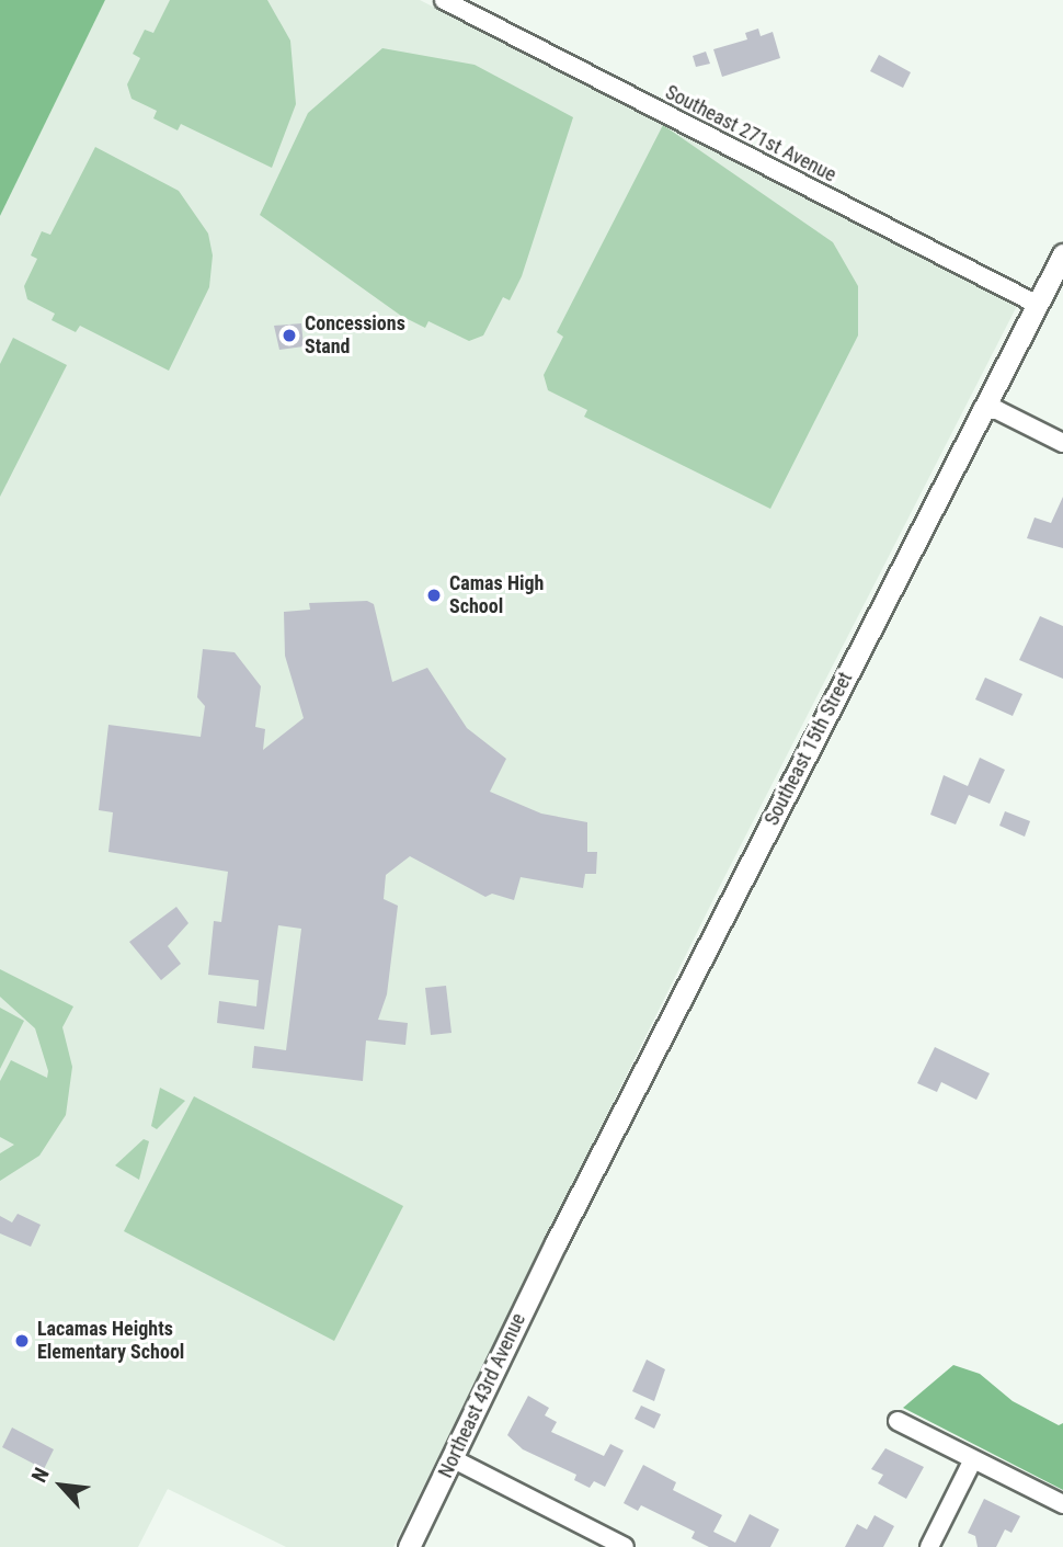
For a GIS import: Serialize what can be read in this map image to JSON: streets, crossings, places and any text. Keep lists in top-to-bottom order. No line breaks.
{"streets":{"street":["Southeast 271st Avenue","Southeast 15th Street","Northeast 43rd Avenue"]},"crossings":[["Southeast 271st Avenue","Southeast 15th Street"],["Southeast 15th Street","Northeast 43rd Avenue"]],"places":["Concessions Stand","Camas High School","Lacamas Heights Elementary School"],"north":"top left"}
